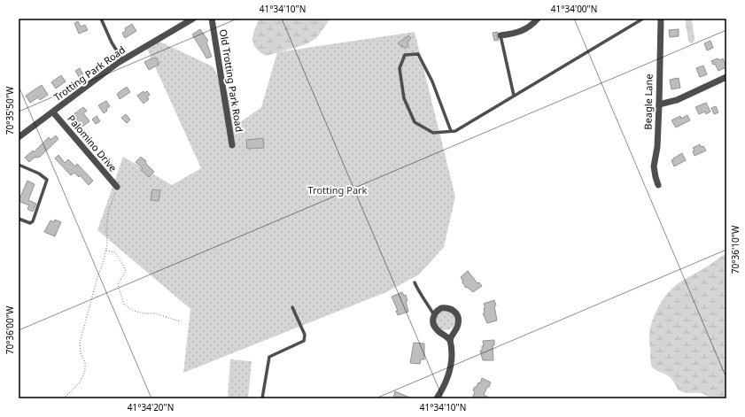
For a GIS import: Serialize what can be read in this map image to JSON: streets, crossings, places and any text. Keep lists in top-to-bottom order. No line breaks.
{"streets":{"street":["Trotting Park Road","Old Trotting Park Road","Beagle Lane","Palomino Drive"]},"crossings":[["Trotting Park Road","Palomino Drive"]],"parks":["Trotting Park"],"coordinates":["41°34'10\"N","41°34'00\"N","70°35'50\"W","70°36'10\"W","70°36'00\"W","41°34'20\"N"]}
